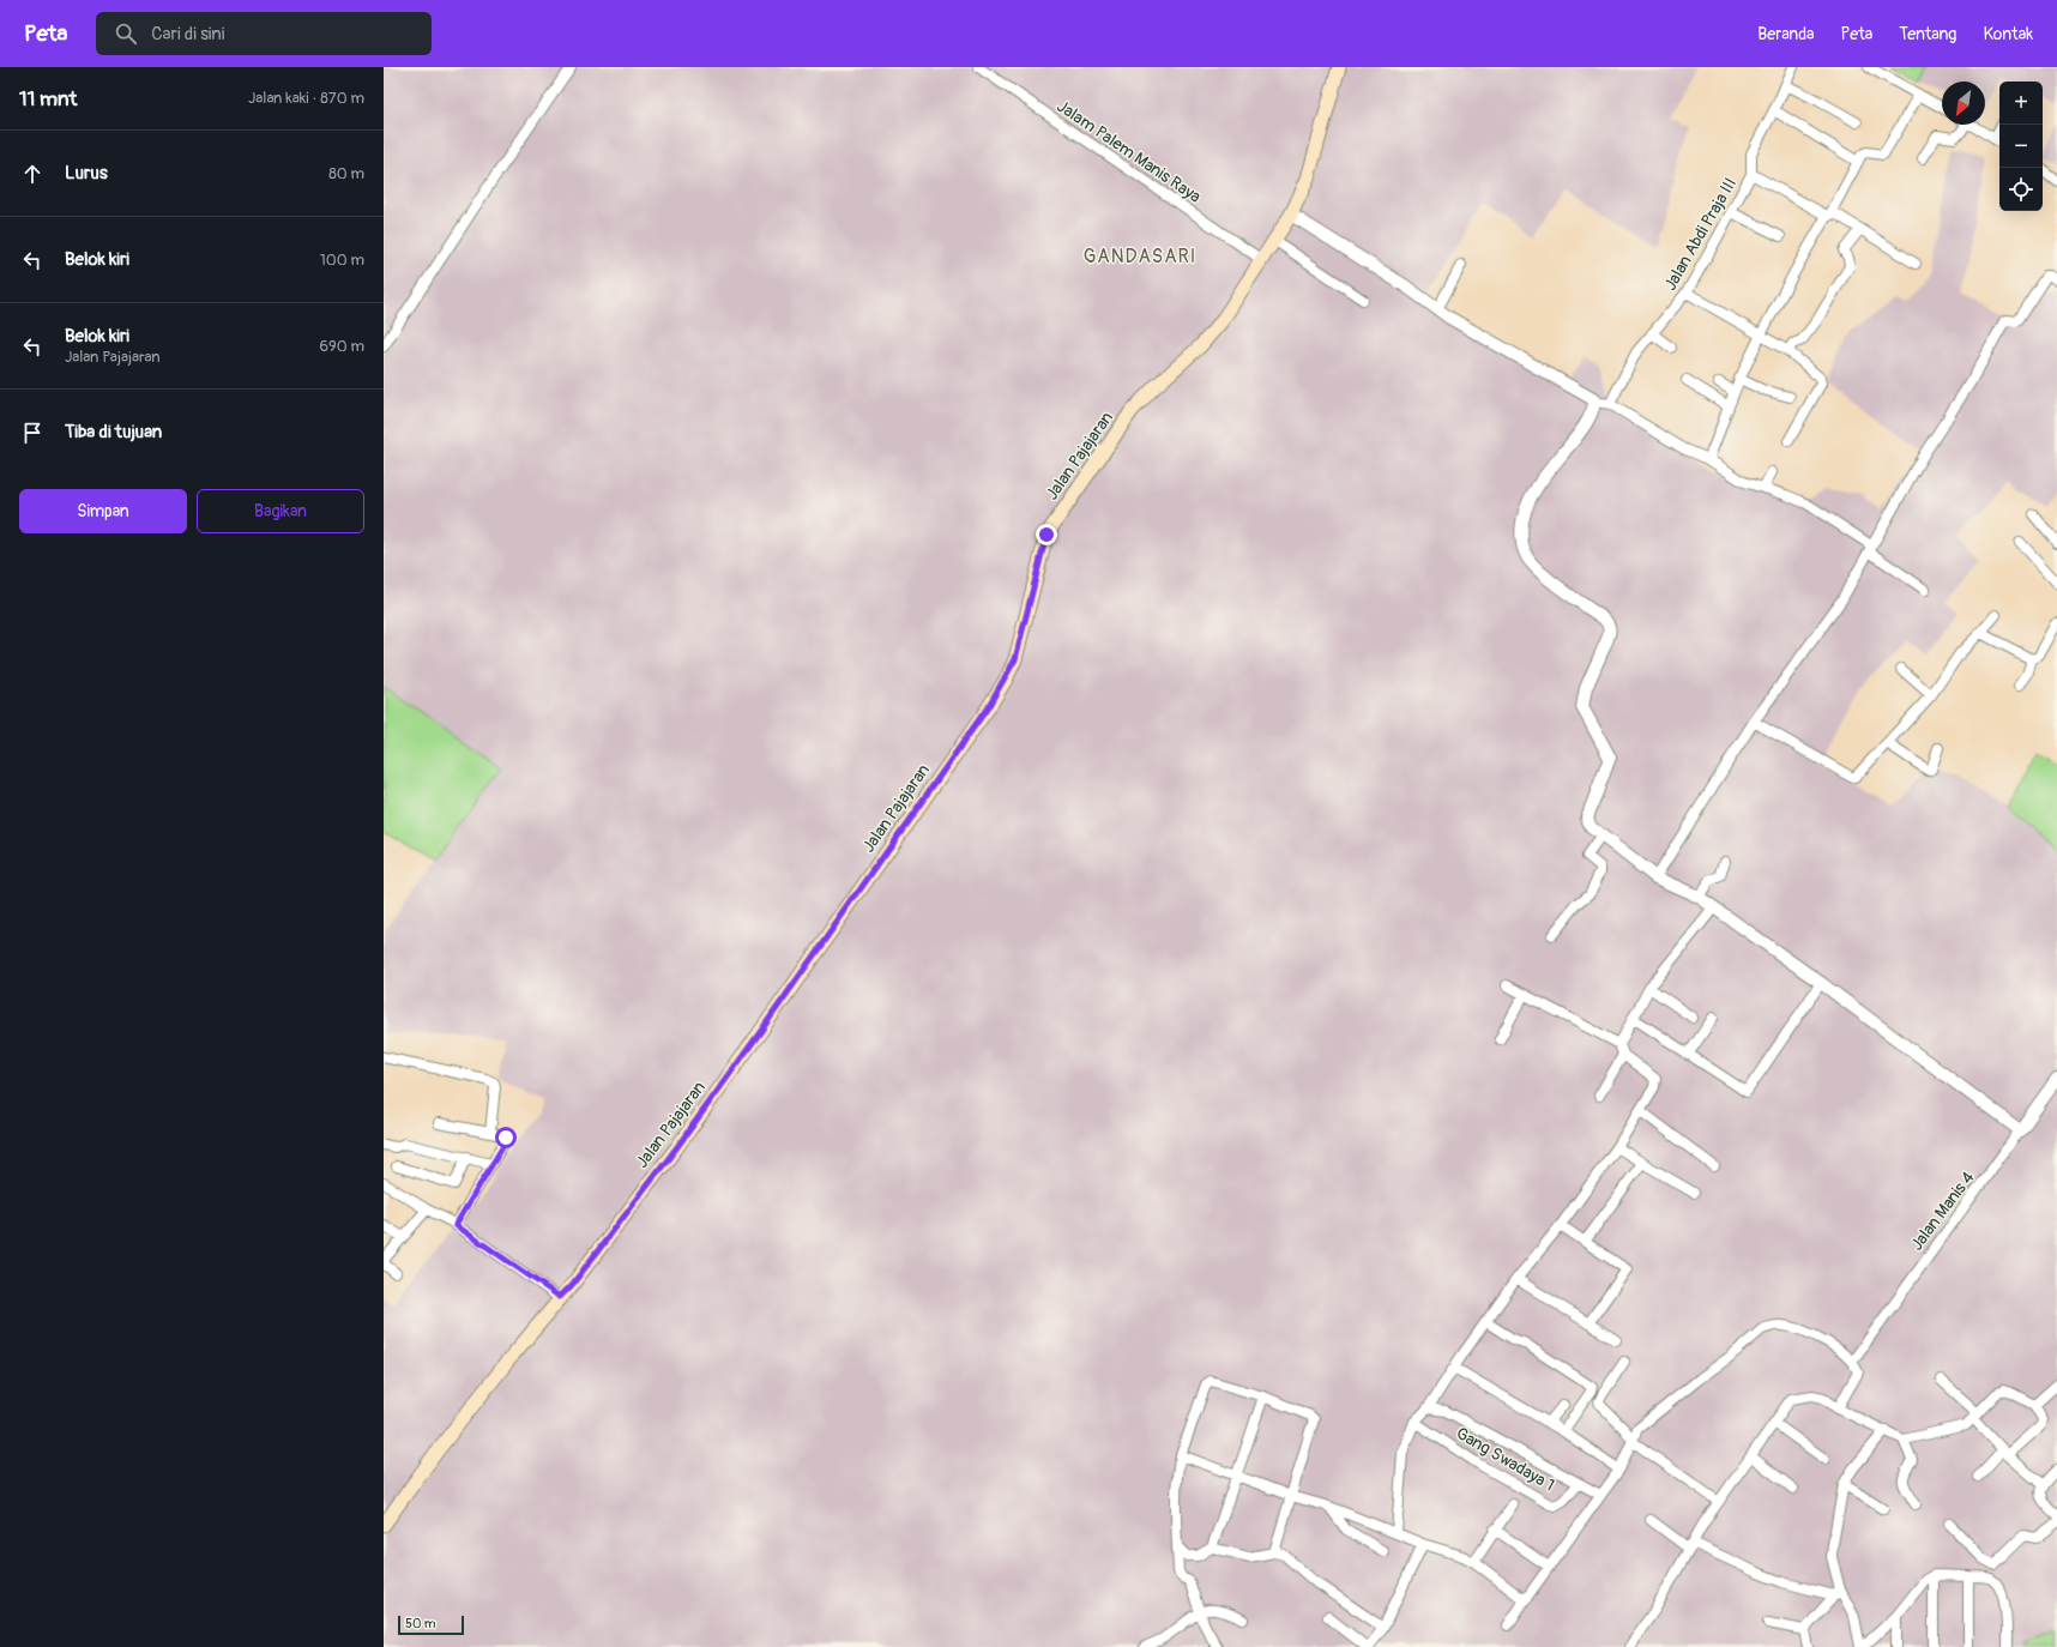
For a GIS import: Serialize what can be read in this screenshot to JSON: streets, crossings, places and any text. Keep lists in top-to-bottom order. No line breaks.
{"streets":{"main road":["Jalan Pajajaran"],"street":["Jalam Palem Manis Raya","Jalan Abdi Praja III","Jalan Manis 4","Gang Swadaya 1"]},"crossings":[["Jalam Palem Manis Raya","Jalan Pajajaran"]],"districts":["GANDASARI"],"scale_bar":"50 m","north":"bottom left","page":{"header":"Peta","search":"Cari di sini","nav":["Beranda","Peta","Tentang","Kontak"],"heading":["11 mnt","Jalan kaki · 870 m"],"map_buttons":["+","−"],"list":[["Lurus","80 m"],["Belok kiri","100 m"],["Belok kiri","Jalan Pajajaran","690 m"],"Tiba di tujuan"],"buttons":["Simpan","Bagikan"],"scale":"50 m"}}
